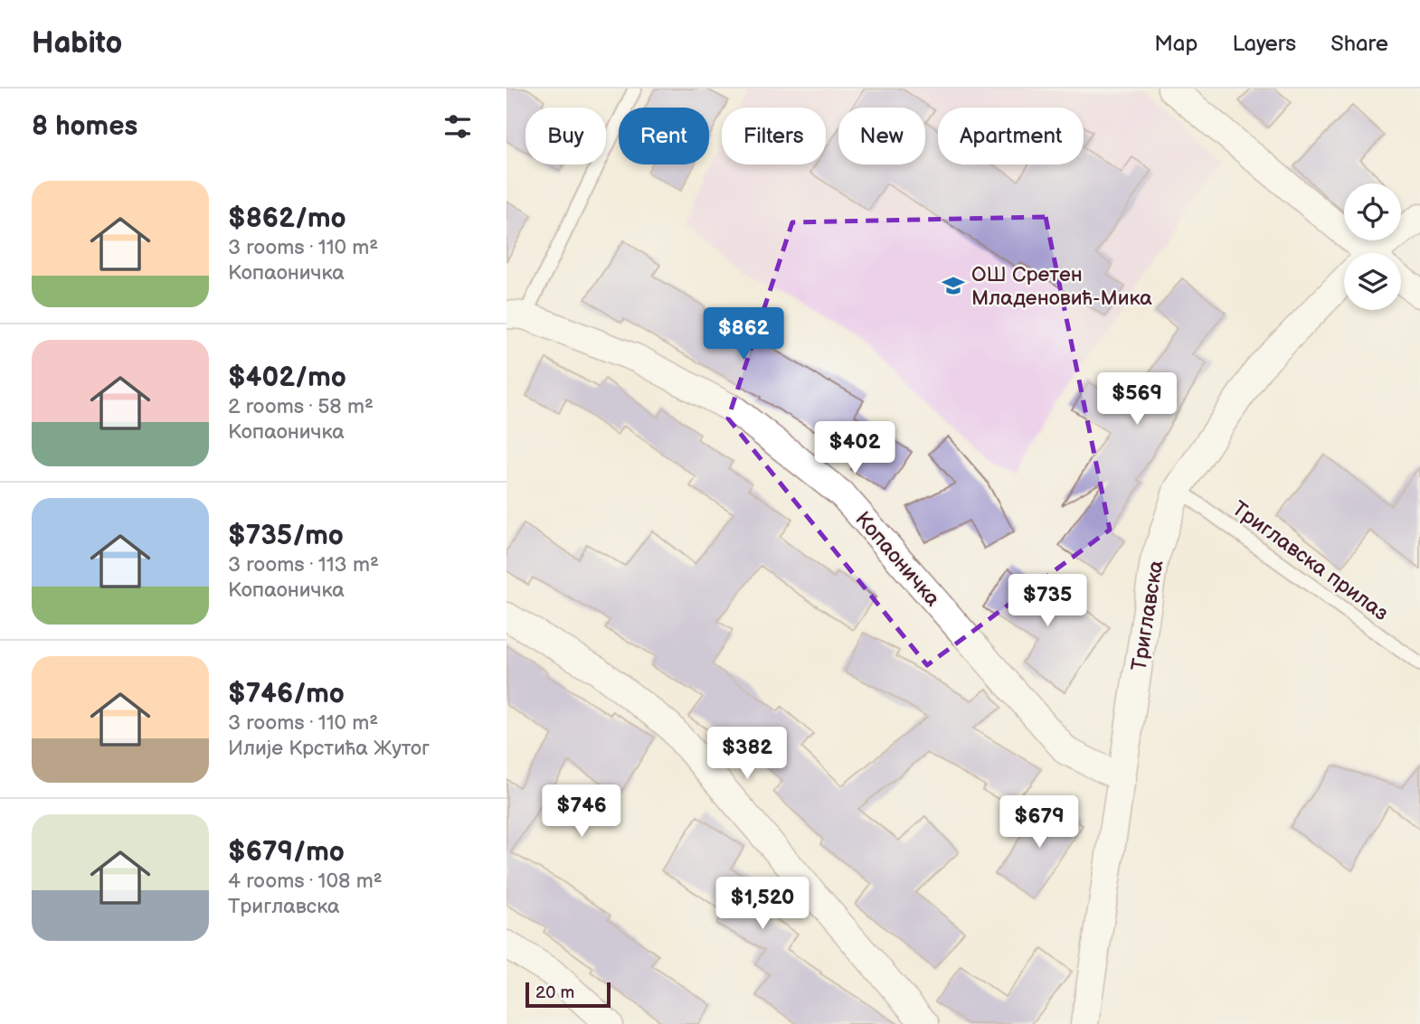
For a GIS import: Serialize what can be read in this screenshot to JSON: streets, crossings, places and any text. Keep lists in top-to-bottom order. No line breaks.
{"streets":{"street":["Копаоничка","Триглавска"],"lane":["Триглавска прилаз"]},"crossings":[["Копаоничка","Триглавска"],["Триглавска прилаз","Триглавска"]],"places":{"school or university":["ОШ Сретен Младеновић-Мика"]},"scale_bar":"20 m","page":{"header":"Habito","nav":["Map","Layers","Share"],"heading":"8 homes","chip":["Buy","Rent","Filters","New","Apartment"],"list":[{"name":"$862/mo","note":"3 rooms · 110 m² · Копаоничка"},{"name":"$402/mo","note":"2 rooms · 58 m² · Копаоничка"},{"name":"$735/mo","note":"3 rooms · 113 m² · Копаоничка"},{"name":"$746/mo","note":"3 rooms · 110 m² · Илије Крстића Жутог"},{"name":"$679/mo","note":"4 rooms · 108 m² · Триглавска"}],"price":["$862","$569","$402","$735","$382","$746","$679","$1,520"],"scale":"20 m"}}
